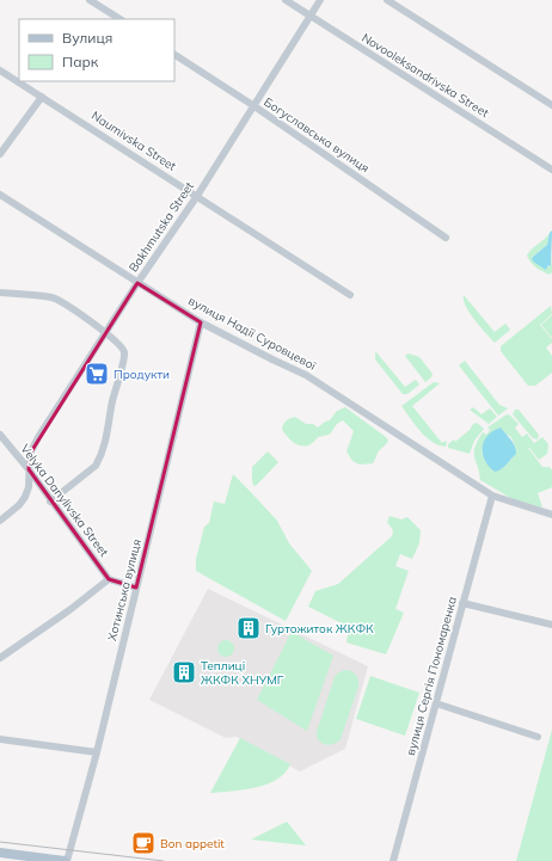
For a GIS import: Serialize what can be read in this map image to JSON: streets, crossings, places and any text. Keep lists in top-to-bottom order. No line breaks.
{"streets":{"street":["Novooleksandrivska Street","Богуславська вулиця","Naumivska Street","Bakhmutska Street","вулиця Надії Суровцевої","Velyka Danylivska Street","Хотинська вулиця","вулиця Сергія Пономаренка"]},"crossings":[["Novooleksandrivska Street","Bakhmutska Street"],["Богуславська вулиця","Bakhmutska Street"],["Naumivska Street","Bakhmutska Street"],["Bakhmutska Street","вулиця Надії Суровцевої"],["Bakhmutska Street","Velyka Danylivska Street"],["вулиця Надії Суровцевої","Хотинська вулиця"],["вулиця Надії Суровцевої","вулиця Сергія Пономаренка"]],"places":{"supermarket":["Продукти"],"building":["Гуртожиток ЖКФК","Теплиці ЖКФК ХНУМГ"],"cafe":["Bon appetit"]},"legend":["Вулиця","Парк"]}
